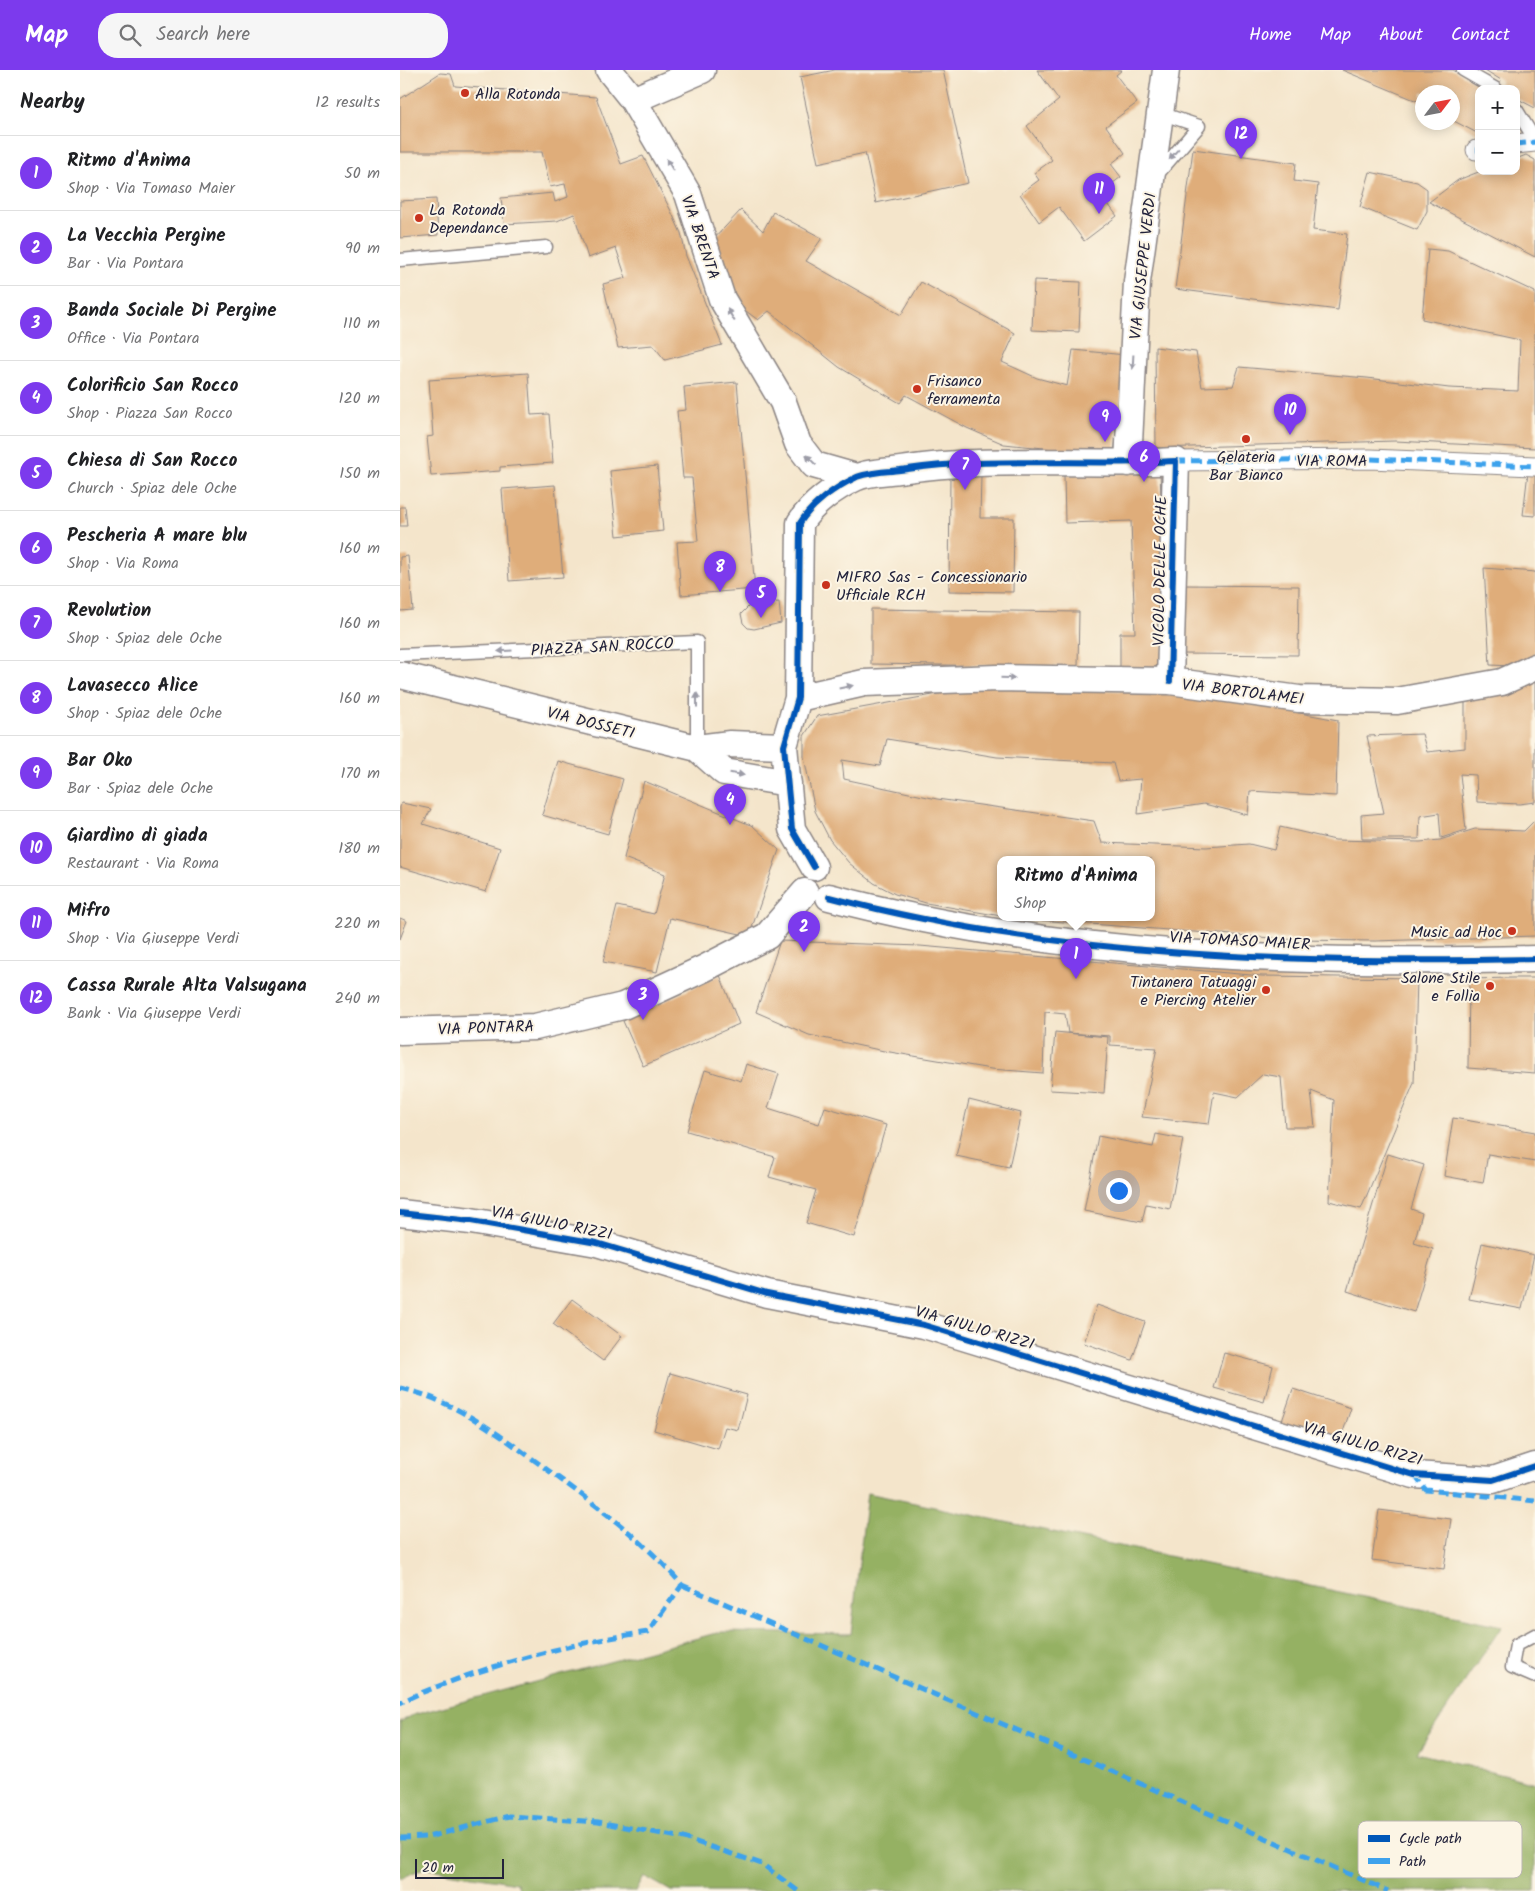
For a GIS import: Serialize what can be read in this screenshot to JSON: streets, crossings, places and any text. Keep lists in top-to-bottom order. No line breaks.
{"streets":{"street":["VIA BRENTA","VIA GIUSEPPE VERDI","VIA ROMA","VICOLO DELLE OCHE","VIA BORTOLAMEI","VIA DOSSETI","VIA TOMASO MAIER","VIA PONTARA","VIA GIULIO RIZZI"],"lane":["PIAZZA SAN ROCCO"]},"crossings":[["VIA BRENTA","VIA ROMA"],["VIA GIUSEPPE VERDI","VIA ROMA"],["VIA ROMA","VICOLO DELLE OCHE"],["VICOLO DELLE OCHE","VIA BORTOLAMEI"],["PIAZZA SAN ROCCO","VIA DOSSETI"],["VIA TOMASO MAIER","VIA PONTARA"]],"one_way":["VIA BRENTA","VIA GIUSEPPE VERDI","VIA BORTOLAMEI"],"places":["Alla Rotonda","La Rotonda Dependance","Frisanco ferramenta","Gelateria Bar Bianco","MIFRO Sas - Concessionario Ufficiale RCH","Music ad Hoc","Salone Stile e Follia","Tintanera Tatuaggi e Piercing Atelier"],"legend":["Cycle path","Path"],"scale_bar":"20 m","north":"top right","page":{"header":"Map","search":"Search here","nav":["Home","Map","About","Contact"],"heading":["Nearby","12 results"],"map_buttons":["+","−"],"pins":["12","11","10","9","6","7","8","5","4","2","1","3"],"list":[{"mark":"1","name":"Ritmo d'Anima","note":"Shop · Via Tomaso Maier","value":"50 m"},{"mark":"2","name":"La Vecchia Pergine","note":"Bar · Via Pontara","value":"90 m"},{"mark":"3","name":"Banda Sociale Di Pergine","note":"Office · Via Pontara","value":"110 m"},{"mark":"4","name":"Colorificio San Rocco","note":"Shop · Piazza San Rocco","value":"120 m"},{"mark":"5","name":"Chiesa di San Rocco","note":"Church · Spiaz dele Oche","value":"150 m"},{"mark":"6","name":"Pescheria A mare blu","note":"Shop · Via Roma","value":"160 m"},{"mark":"7","name":"Revolution","note":"Shop · Spiaz dele Oche","value":"160 m"},{"mark":"8","name":"Lavasecco Alice","note":"Shop · Spiaz dele Oche","value":"160 m"},{"mark":"9","name":"Bar Oko","note":"Bar · Spiaz dele Oche","value":"170 m"},{"mark":"10","name":"Giardino di giada","note":"Restaurant · Via Roma","value":"180 m"},{"mark":"11","name":"Mifro","note":"Shop · Via Giuseppe Verdi","value":"220 m"},{"mark":"12","name":"Cassa Rurale Alta Valsugana","note":"Bank · Via Giuseppe Verdi","value":"240 m"}],"popup":["Ritmo d'Anima","Shop"],"scale":"20 m"}}
